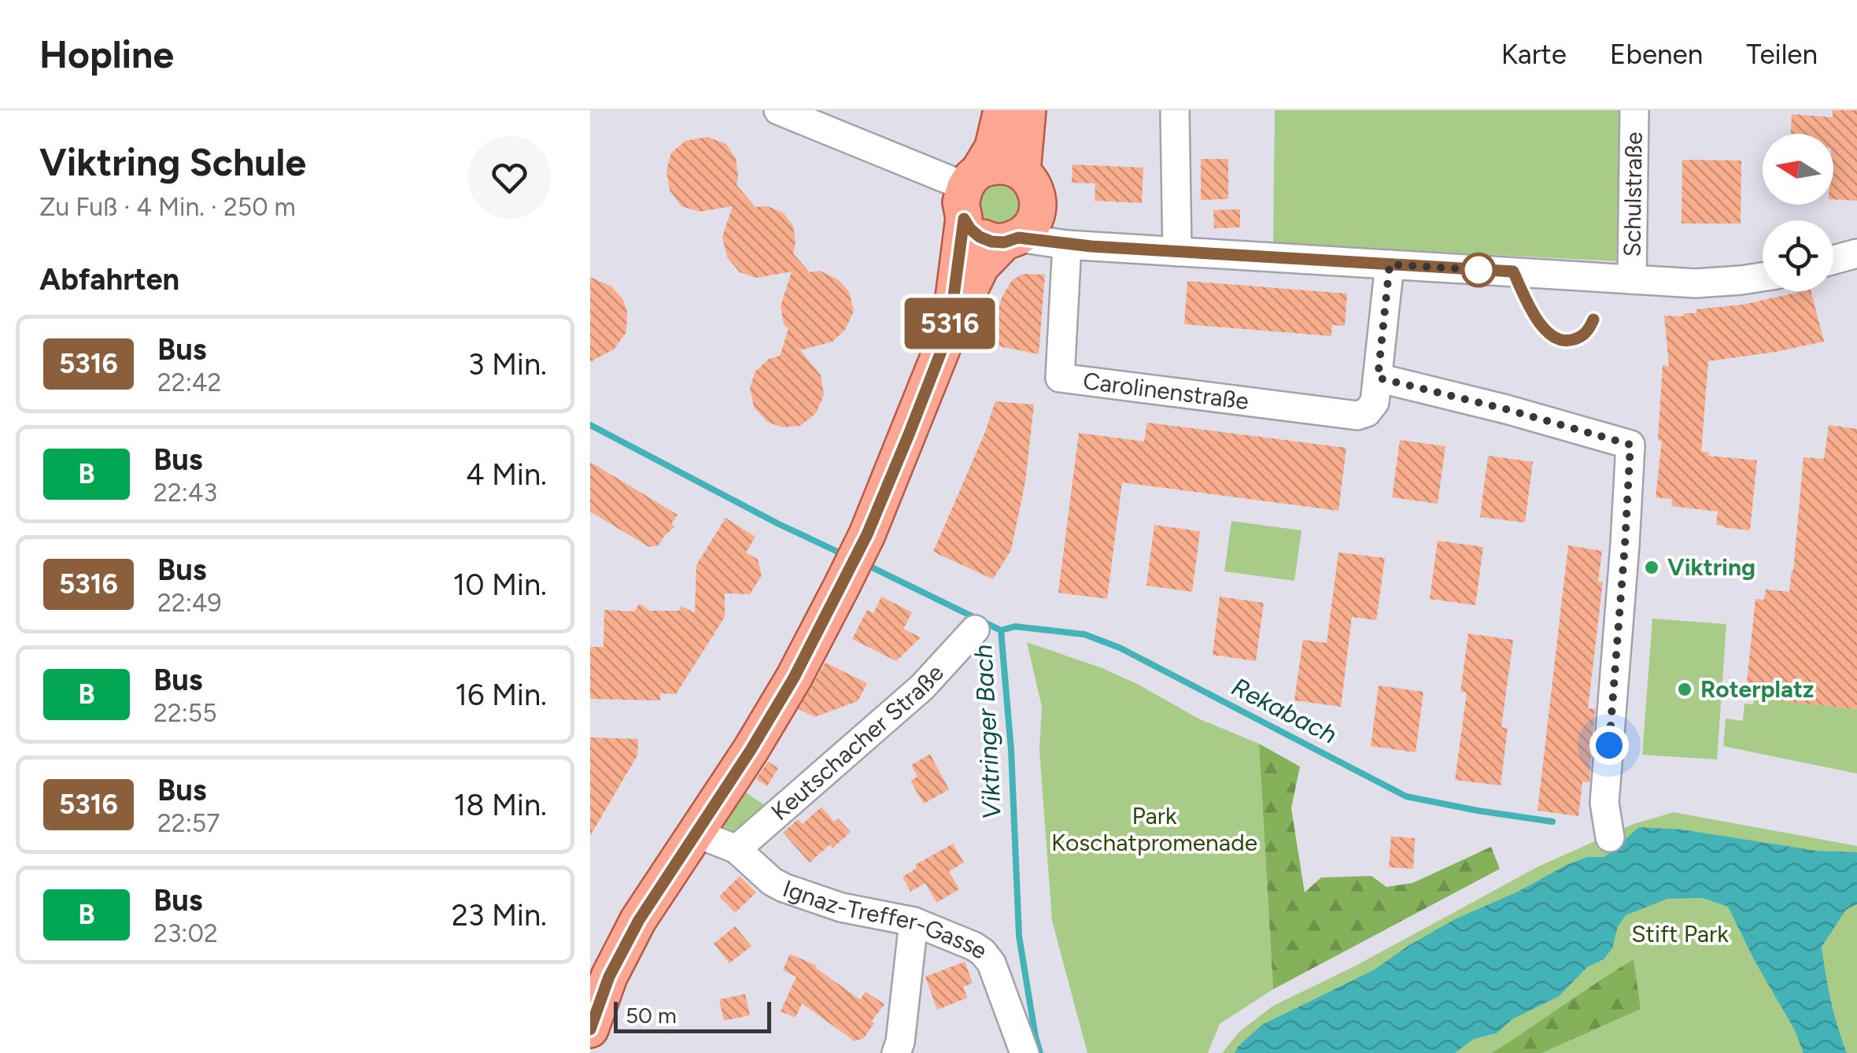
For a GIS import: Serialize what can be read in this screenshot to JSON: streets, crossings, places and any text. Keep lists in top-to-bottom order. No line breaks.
{"streets":{"street":["Schulstraße","Carolinenstraße","Keutschacher Straße","Ignaz-Treffer-Gasse"]},"crossings":[["Keutschacher Straße","Ignaz-Treffer-Gasse"]],"water":["Rekabach","Viktringer Bach"],"parks":["Park Koschatpromenade","Stift Park"],"places":["Viktring","Roterplatz"],"lines":["bus line 5316"],"scale_bar":"50 m","north":"left","page":{"header":"Hopline","nav":["Karte","Ebenen","Teilen"],"heading":[["Viktring Schule","Zu Fuß · 4 Min. · 250 m"],"Abfahrten"],"on_map":"5316","list":[{"mark":"5316","name":"Bus","note":"22:42","value":"3 Min."},{"mark":"B","name":"Bus","note":"22:43","value":"4 Min."},{"mark":"5316","name":"Bus","note":"22:49","value":"10 Min."},{"mark":"B","name":"Bus","note":"22:55","value":"16 Min."},{"mark":"5316","name":"Bus","note":"22:57","value":"18 Min."},{"mark":"B","name":"Bus","note":"23:02","value":"23 Min."}],"scale":"50 m"}}
